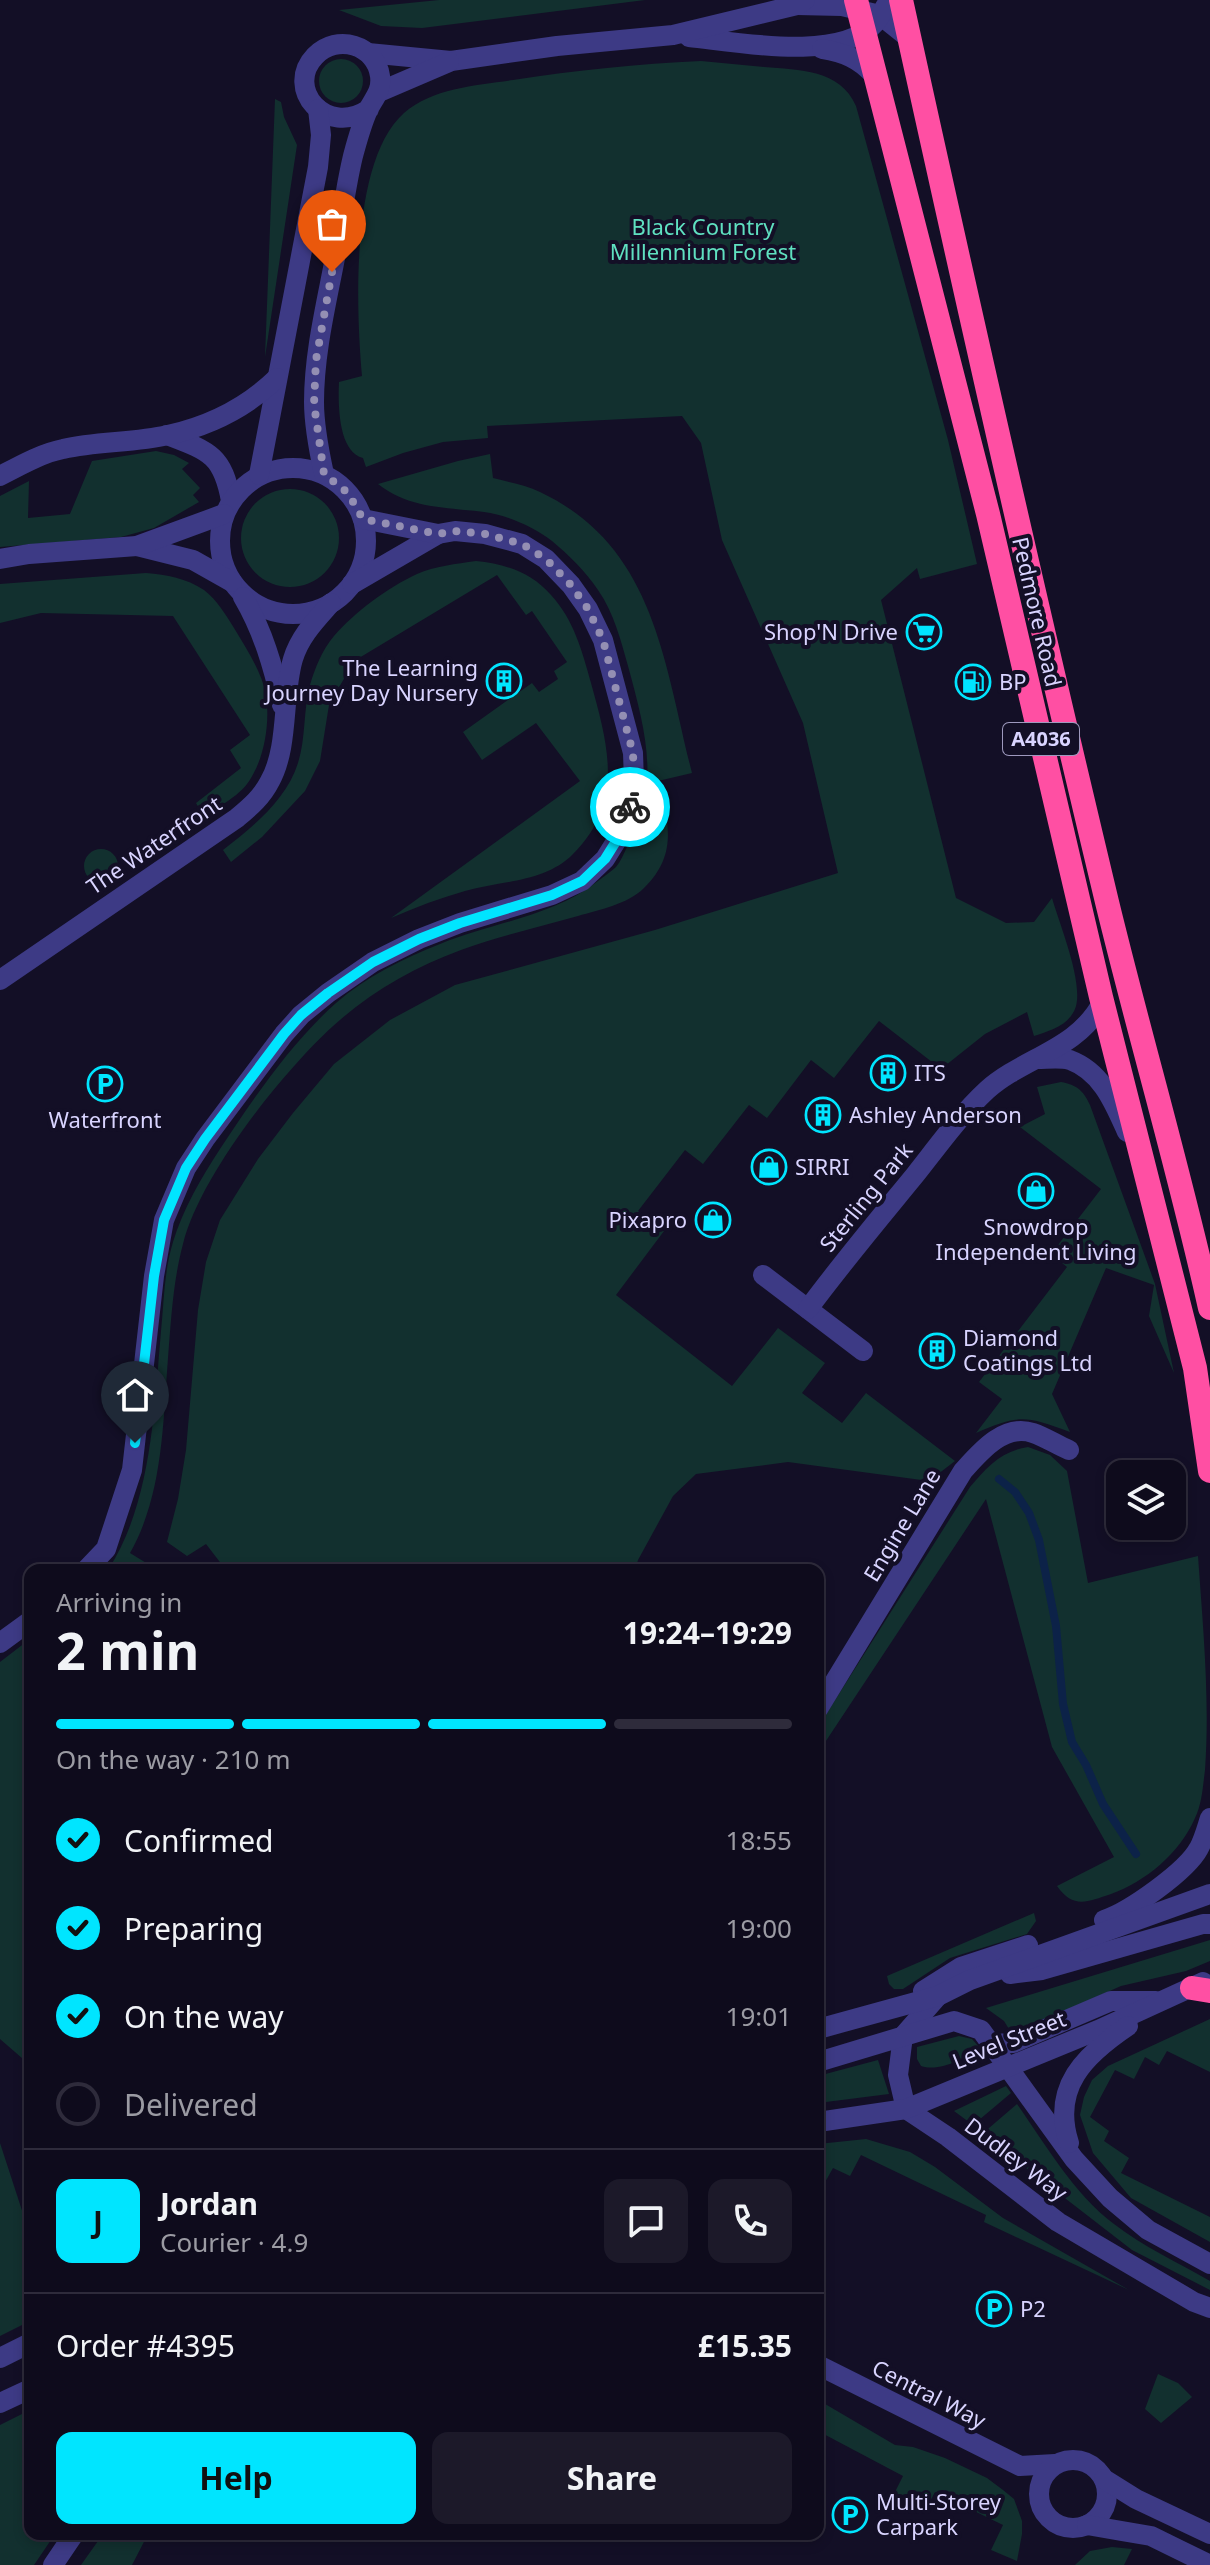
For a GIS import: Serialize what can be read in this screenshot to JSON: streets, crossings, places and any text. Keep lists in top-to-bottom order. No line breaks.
{"streets":{"highway":["Pedmore Road","A4036"],"street":["The Waterfront","Sterling Park","Engine Lane","Level Street","Dudley Way","Central Way"]},"crossings":[["Pedmore Road","Sterling Park"],["Level Street","Dudley Way"]],"parks":["Black Country Millennium Forest"],"places":{"supermarket":["Shop'N Drive"],"building":["The Learning Journey Day Nursery","ITS","Ashley Anderson","Diamond Coatings Ltd"],"fuel station":["BP"],"parking":["Waterfront","P2","Multi-Storey Carpark"],"shop":["SIRRI","Snowdrop Independent Living","Pixapro"]},"page":{"heading":["2 min","Arriving in","19:24–19:29"],"panel":["Jordan","Courier · 4.9","Order #4395","£15.35"],"bar":"On the way · 210 m","list":[["Confirmed","18:55"],["Preparing","19:00"],["On the way","19:01"],"Delivered"],"round":"J","buttons":["Help","Share"]}}
